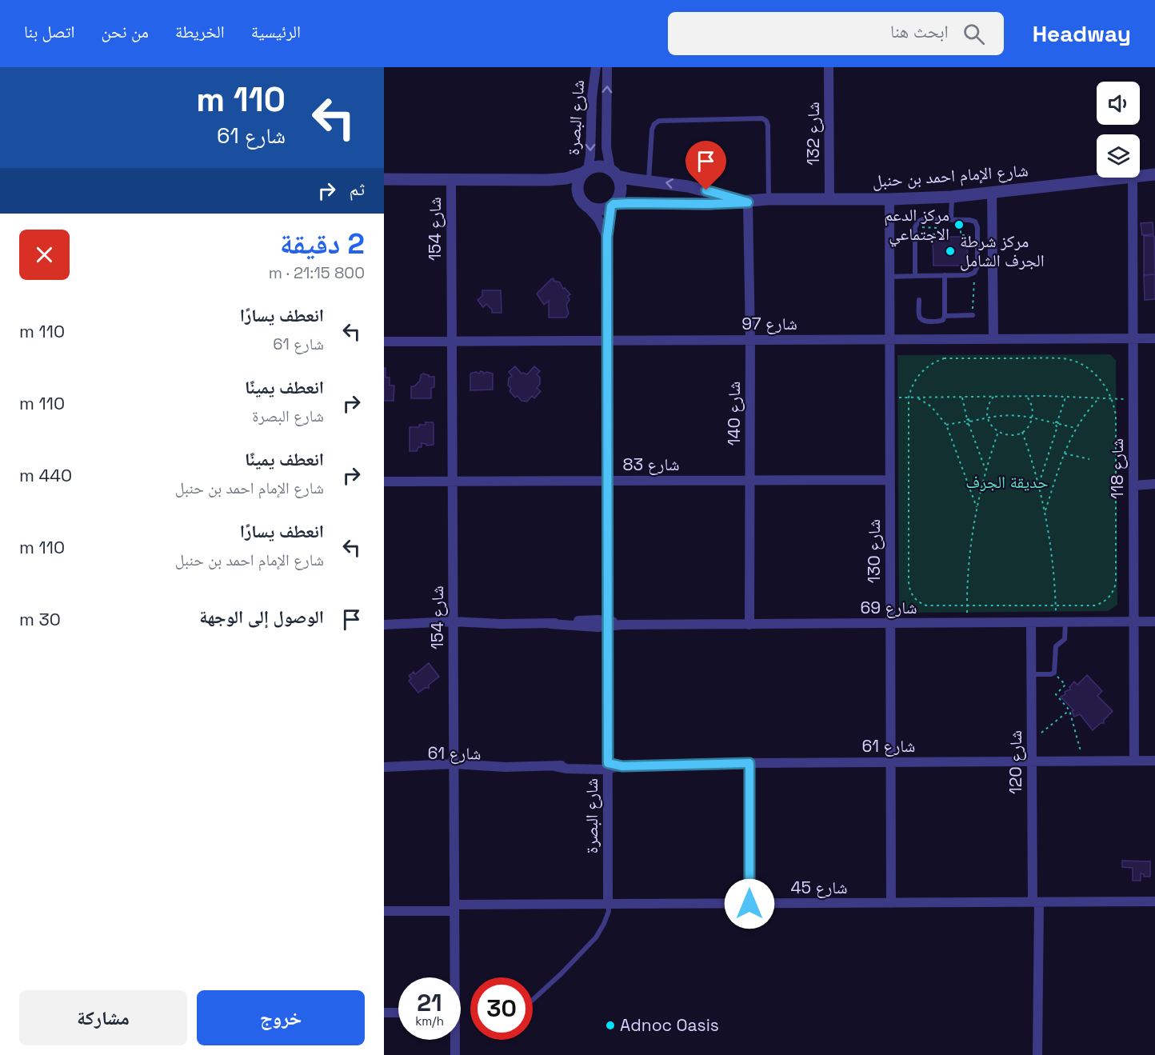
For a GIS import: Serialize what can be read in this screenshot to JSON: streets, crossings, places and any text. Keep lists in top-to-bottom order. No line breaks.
{"streets":{"street":["شارع البصرة","شارع 132","شارع الإمام احمد بن حنبل","شارع 154","شارع 97","شارع 140","شارع 83","شارع 118","شارع 130","شارع 69","شارع 61","شارع 120","شارع 45"]},"crossings":[["شارع البصرة","شارع الإمام احمد بن حنبل"],["شارع البصرة","شارع 97"],["شارع البصرة","شارع 83"],["شارع البصرة","شارع 69"],["شارع البصرة","شارع 61"],["شارع البصرة","شارع 45"],["شارع 132","شارع الإمام احمد بن حنبل"],["شارع الإمام احمد بن حنبل","شارع 140"],["شارع الإمام احمد بن حنبل","شارع 118"],["شارع الإمام احمد بن حنبل","شارع 130"],["شارع 154","شارع 97"],["شارع 154","شارع 83"],["شارع 154","شارع 69"],["شارع 154","شارع 61"],["شارع 154","شارع 45"],["شارع 97","شارع 140"],["شارع 97","شارع 118"],["شارع 97","شارع 130"],["شارع 140","شارع 83"],["شارع 140","شارع 69"],["شارع 83","شارع 130"],["شارع 118","شارع 69"],["شارع 118","شارع 61"],["شارع 130","شارع 69"],["شارع 130","شارع 61"],["شارع 130","شارع 45"],["شارع 69","شارع 120"],["شارع 61","شارع 120"],["شارع 120","شارع 45"]],"parks":["حديقة الجرف"],"places":["مركز الدعم الاجتماعي","مركز شرطة الجرف الشامل","Adnoc Oasis"],"page":{"header":"Headway","search":"ابحث هنا","nav":["الرئيسية","الخريطة","من نحن","اتصل بنا"],"turn":["110 m","شارع 61"],"then":"ثم","heading":["2 دقيقة","800 m · 21:15"],"list":[{"name":"انعطف يسارًا","note":"شارع 61","value":"110 m"},{"name":"انعطف يمينًا","note":"شارع البصرة","value":"110 m"},{"name":"انعطف يمينًا","note":"شارع الإمام احمد بن حنبل","value":"440 m"},{"name":"انعطف يسارًا","note":"شارع الإمام احمد بن حنبل","value":"110 m"},{"name":"الوصول إلى الوجهة","value":"30 m"}],"speed":"21 km/h","limit":"30","buttons":["خروج","مشاركة"]}}
